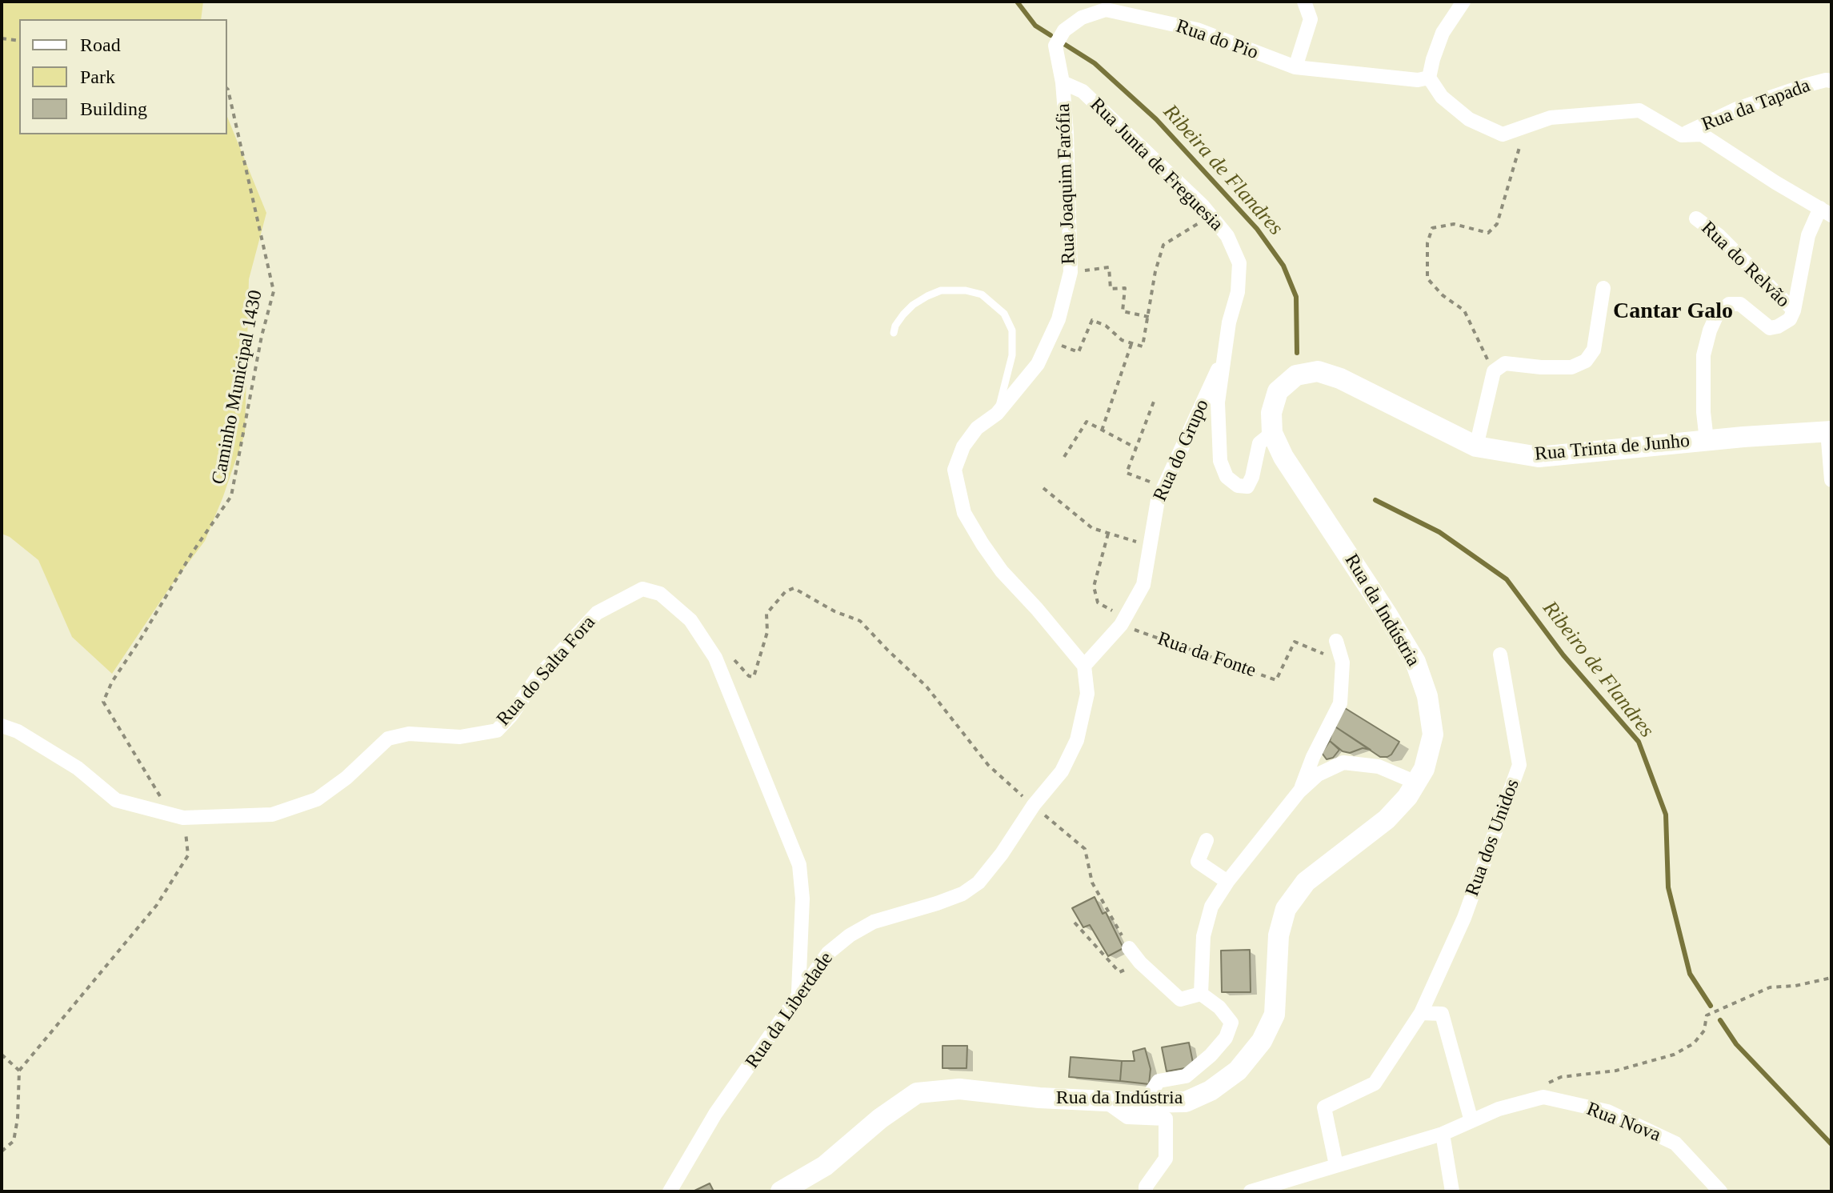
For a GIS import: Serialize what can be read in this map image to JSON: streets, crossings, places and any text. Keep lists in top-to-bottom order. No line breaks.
{"streets":{"street":["Rua do Pio","Rua da Tapada","Rua Junta de Freguesia","Rua Joaquim Farófia","Rua do Relvão","Rua Trinta de Junho","Rua do Grupo","Rua da Indústria","Rua do Salta Fora","Rua dos Unidos","Rua da Liberdade","Rua Nova"],"path":["Caminho Municipal 1430","Rua da Fonte"]},"crossings":[["Rua do Pio","Rua Junta de Freguesia"],["Rua do Pio","Rua Joaquim Farófia"],["Rua Junta de Freguesia","Rua Joaquim Farófia"],["Rua Junta de Freguesia","Rua Trinta de Junho"],["Rua Junta de Freguesia","Rua do Grupo"],["Rua Junta de Freguesia","Rua da Indústria"],["Rua Joaquim Farófia","Rua do Grupo"],["Rua Joaquim Farófia","Rua da Liberdade"],["Rua do Relvão","Rua Trinta de Junho"],["Rua Trinta de Junho","Rua da Indústria"],["Rua do Grupo","Rua da Fonte"],["Rua do Grupo","Rua da Liberdade"],["Rua do Salta Fora","Rua da Liberdade"],["Rua dos Unidos","Rua Nova"]],"districts":["Cantar Galo"],"water":["Ribeira de Flandres","Ribeiro de Flandres"],"legend":["Road","Park","Building"]}
